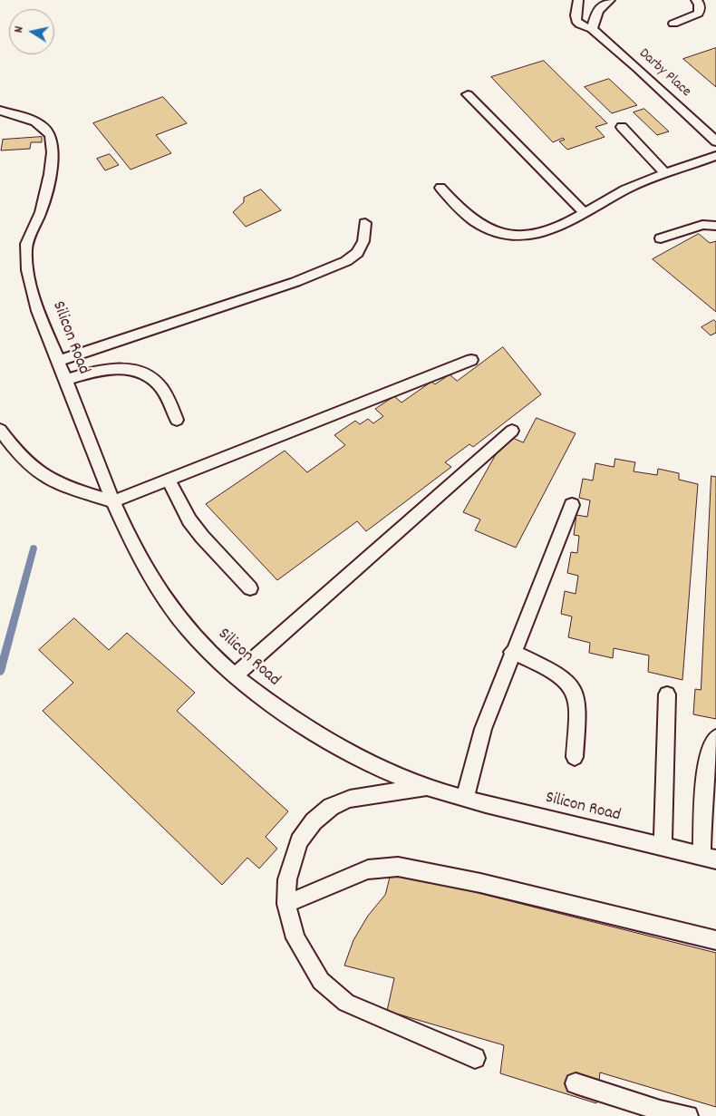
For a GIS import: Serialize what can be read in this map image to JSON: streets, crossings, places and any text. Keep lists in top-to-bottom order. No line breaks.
{"streets":{"lane":["Darby Place","Silicon Road"]},"north":"left"}
